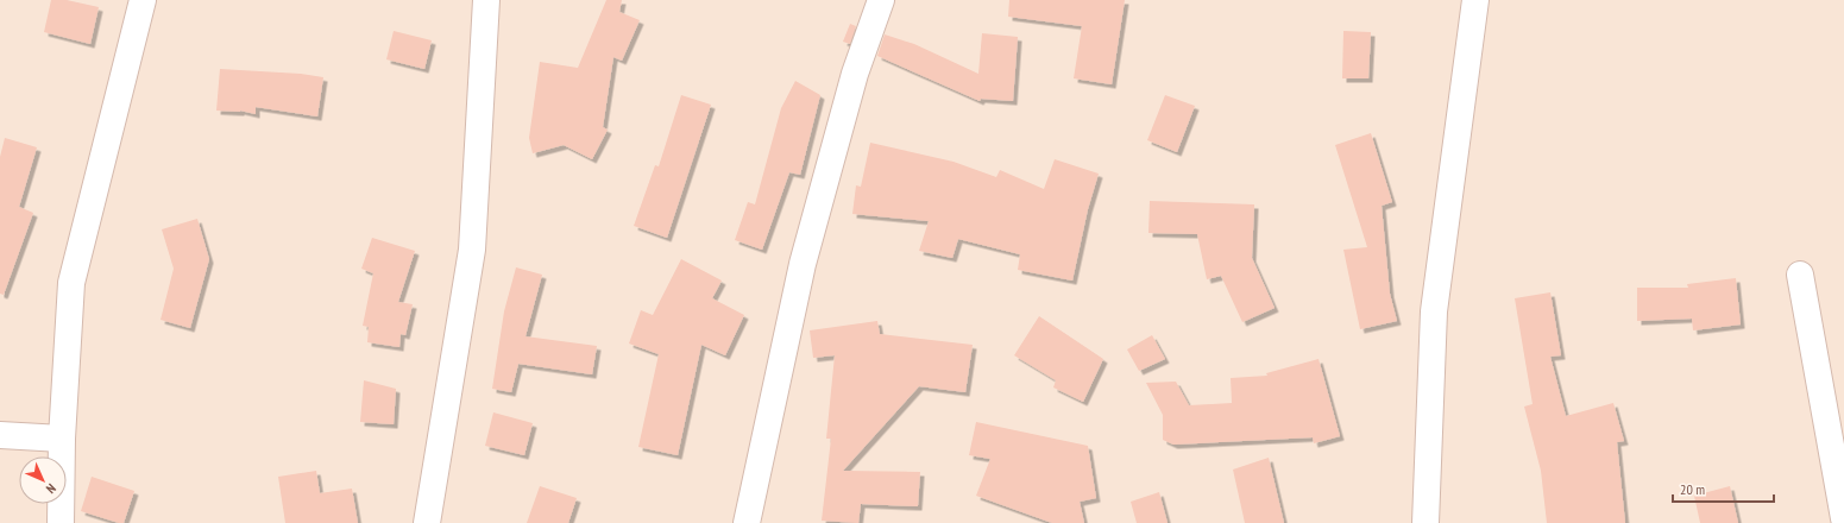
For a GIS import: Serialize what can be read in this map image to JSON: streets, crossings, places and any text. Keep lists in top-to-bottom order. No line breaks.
{"scale_bar":"20 m","north":"bottom right"}
